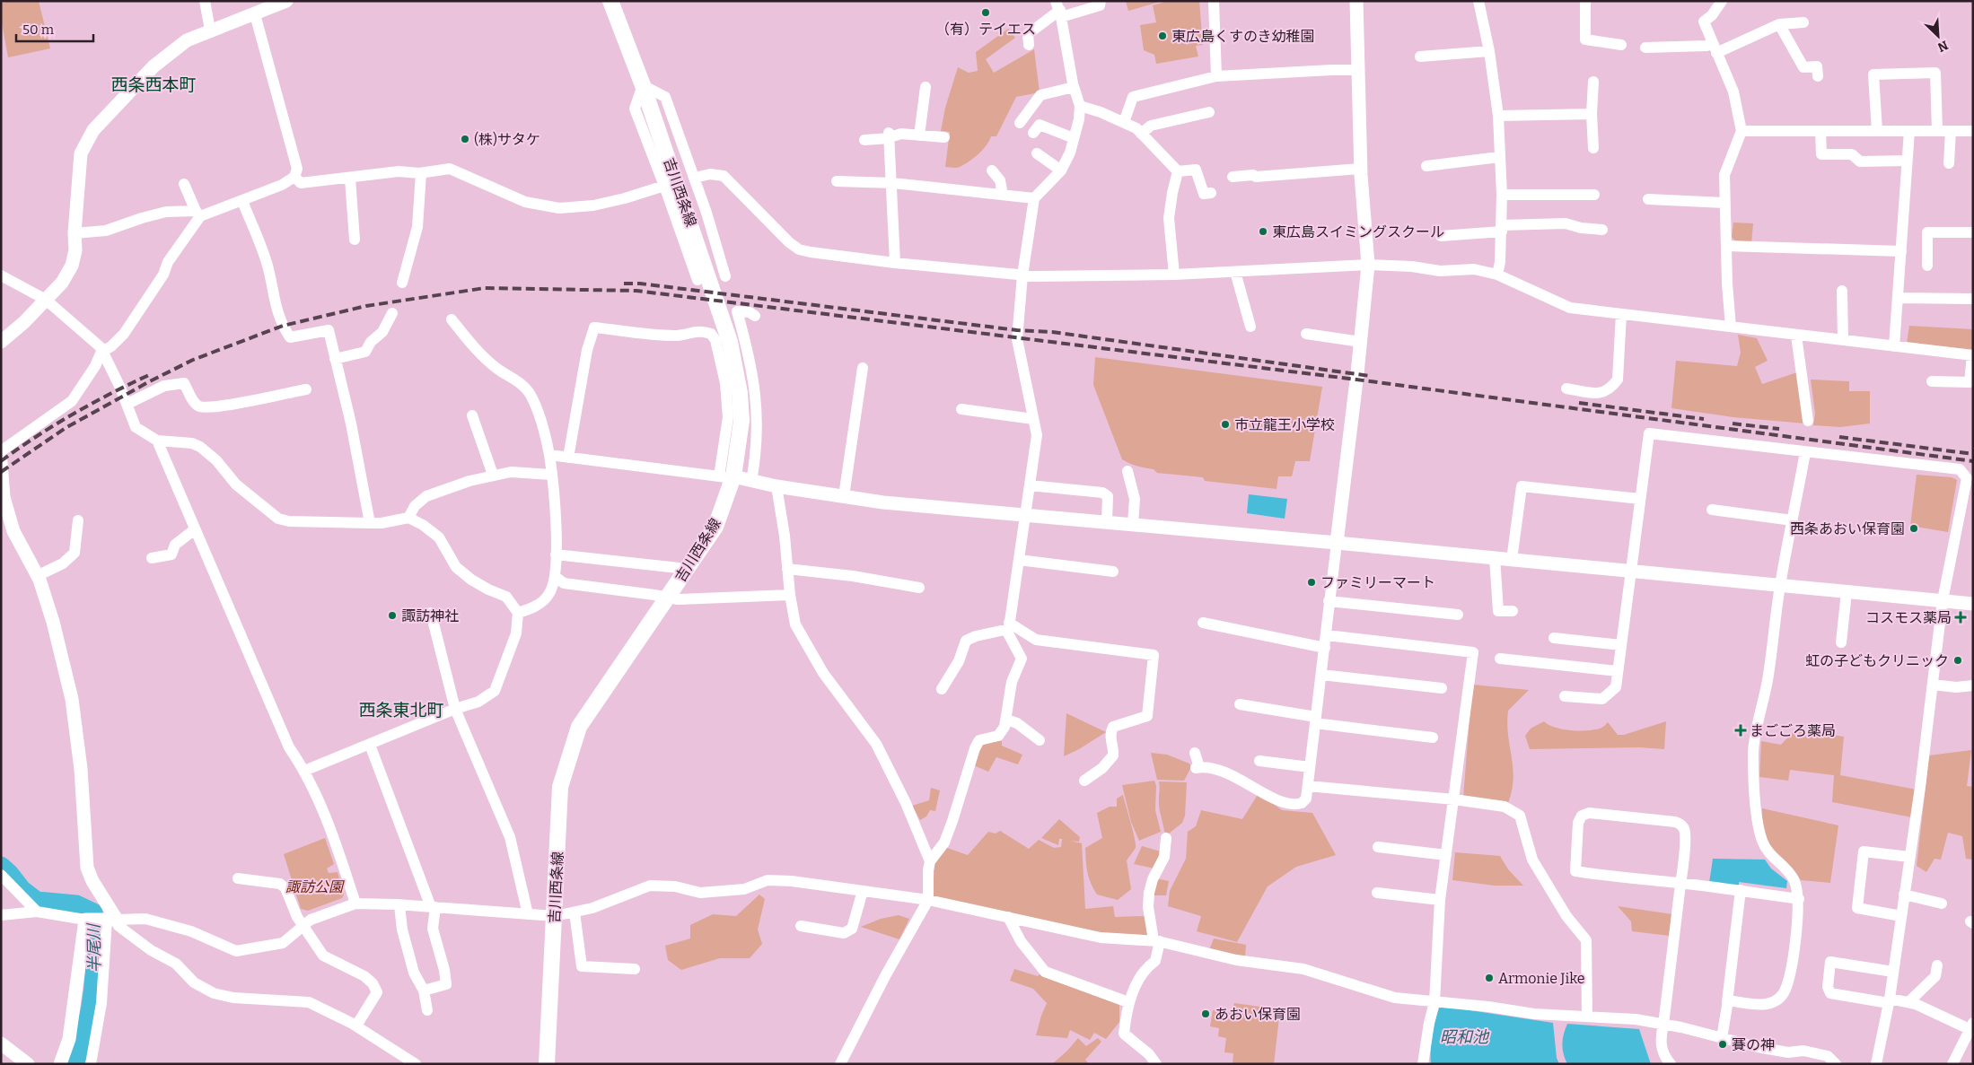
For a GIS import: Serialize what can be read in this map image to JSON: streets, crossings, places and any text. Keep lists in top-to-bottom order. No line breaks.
{"streets":{"main road":["吉川西条線"]},"districts":["西条西本町","西条東北町"],"water":["半尾川","昭和池"],"parks":["諏訪公園"],"places":{"other":["（有）テイエス","東広島くすのき幼稚園","(株)サタケ","東広島スイミングスクール","市立龍王小学校","西条あおい保育園","ファミリーマート","諏訪神社","虹の子どもクリニック","Armonie Jike","あおい保育園","賽の神"],"health":["コスモス薬局","まごごろ薬局"]},"scale_bar":"50 m","north":"bottom right"}
